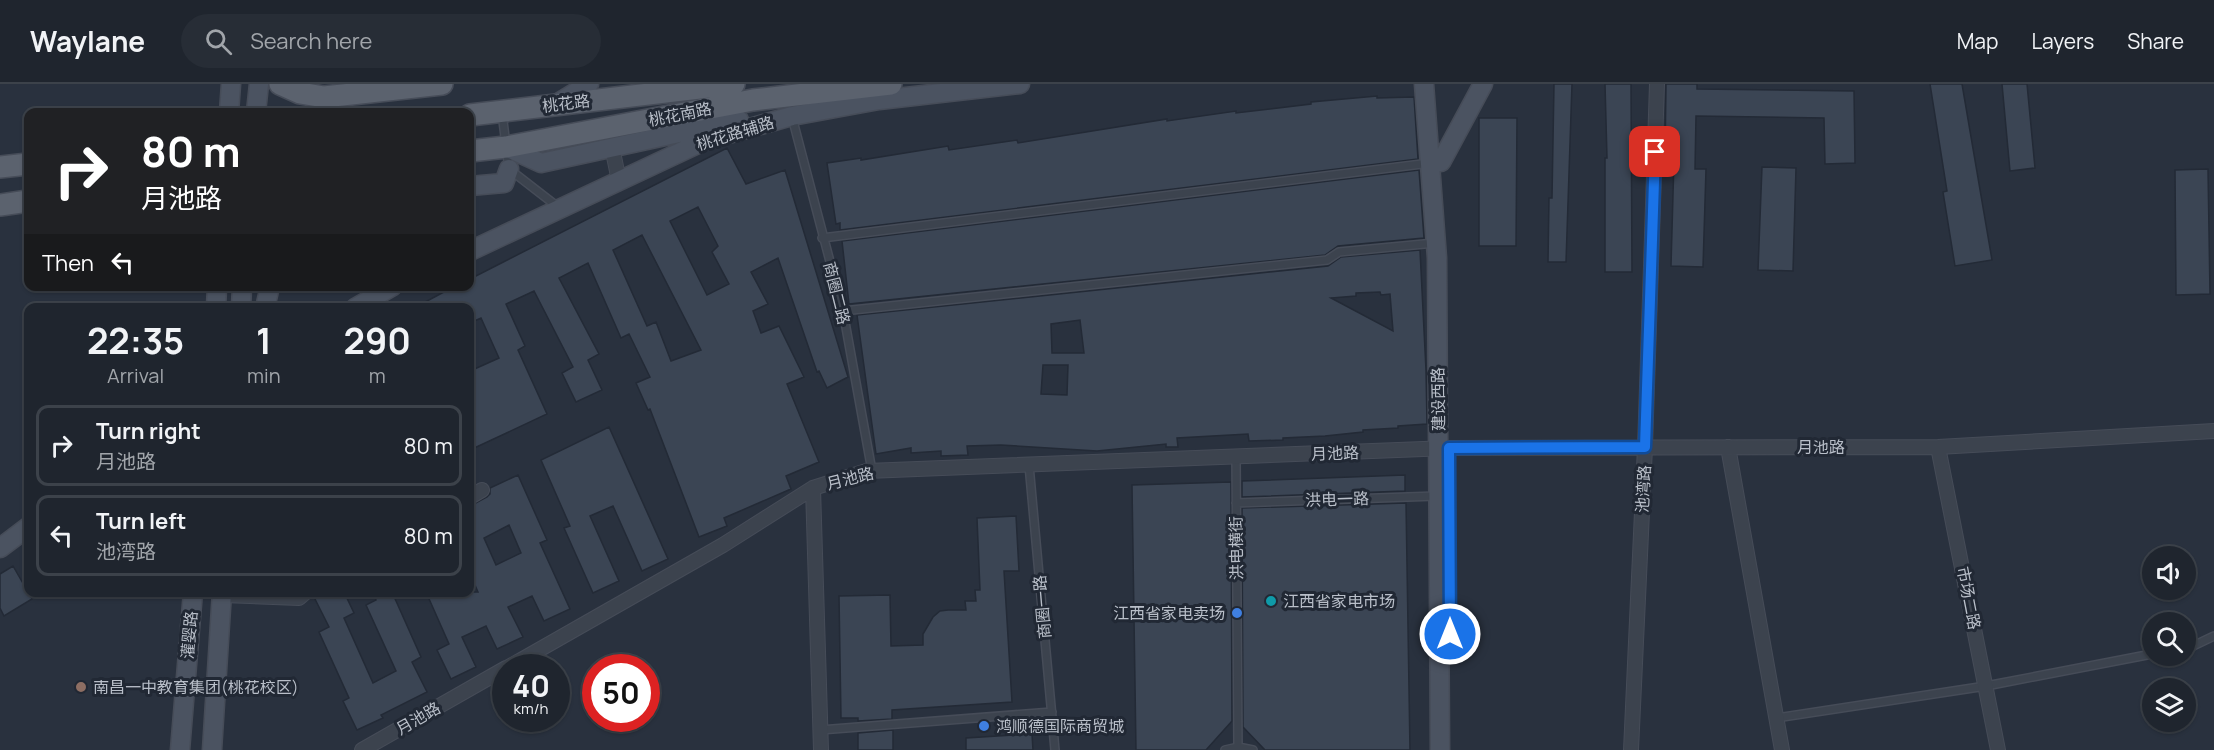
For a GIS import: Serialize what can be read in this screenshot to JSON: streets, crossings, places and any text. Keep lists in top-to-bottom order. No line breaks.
{"streets":{"main road":["桃花路","桃花南路","桃花路辅路","建设西路","灌婴路"],"street":["月池路","池湾路","市场二路"],"lane":["商圈二路","洪电一路","洪电横街","商圈一路"]},"crossings":[["桃花路辅路","商圈二路"],["商圈二路","月池路"],["建设西路","月池路"],["建设西路","洪电一路"],["月池路","池湾路"],["月池路","洪电横街"],["月池路","市场二路"],["月池路","商圈一路"],["洪电一路","洪电横街"]],"places":["江西省家电市场","江西省家电卖场","南昌一中教育集团(桃花校区)","鸿顺德国际商贸城"],"page":{"header":"Waylane","search":"Search here","nav":["Map","Layers","Share"],"turn":["80 m","月池路"],"then":"Then","eta":["22:35","Arrival","1","min","290","m"],"list":[{"name":"Turn right","note":"月池路","value":"80 m"},{"name":"Turn left","note":"池湾路","value":"80 m"}],"speed":"40 km/h","limit":"50"}}
